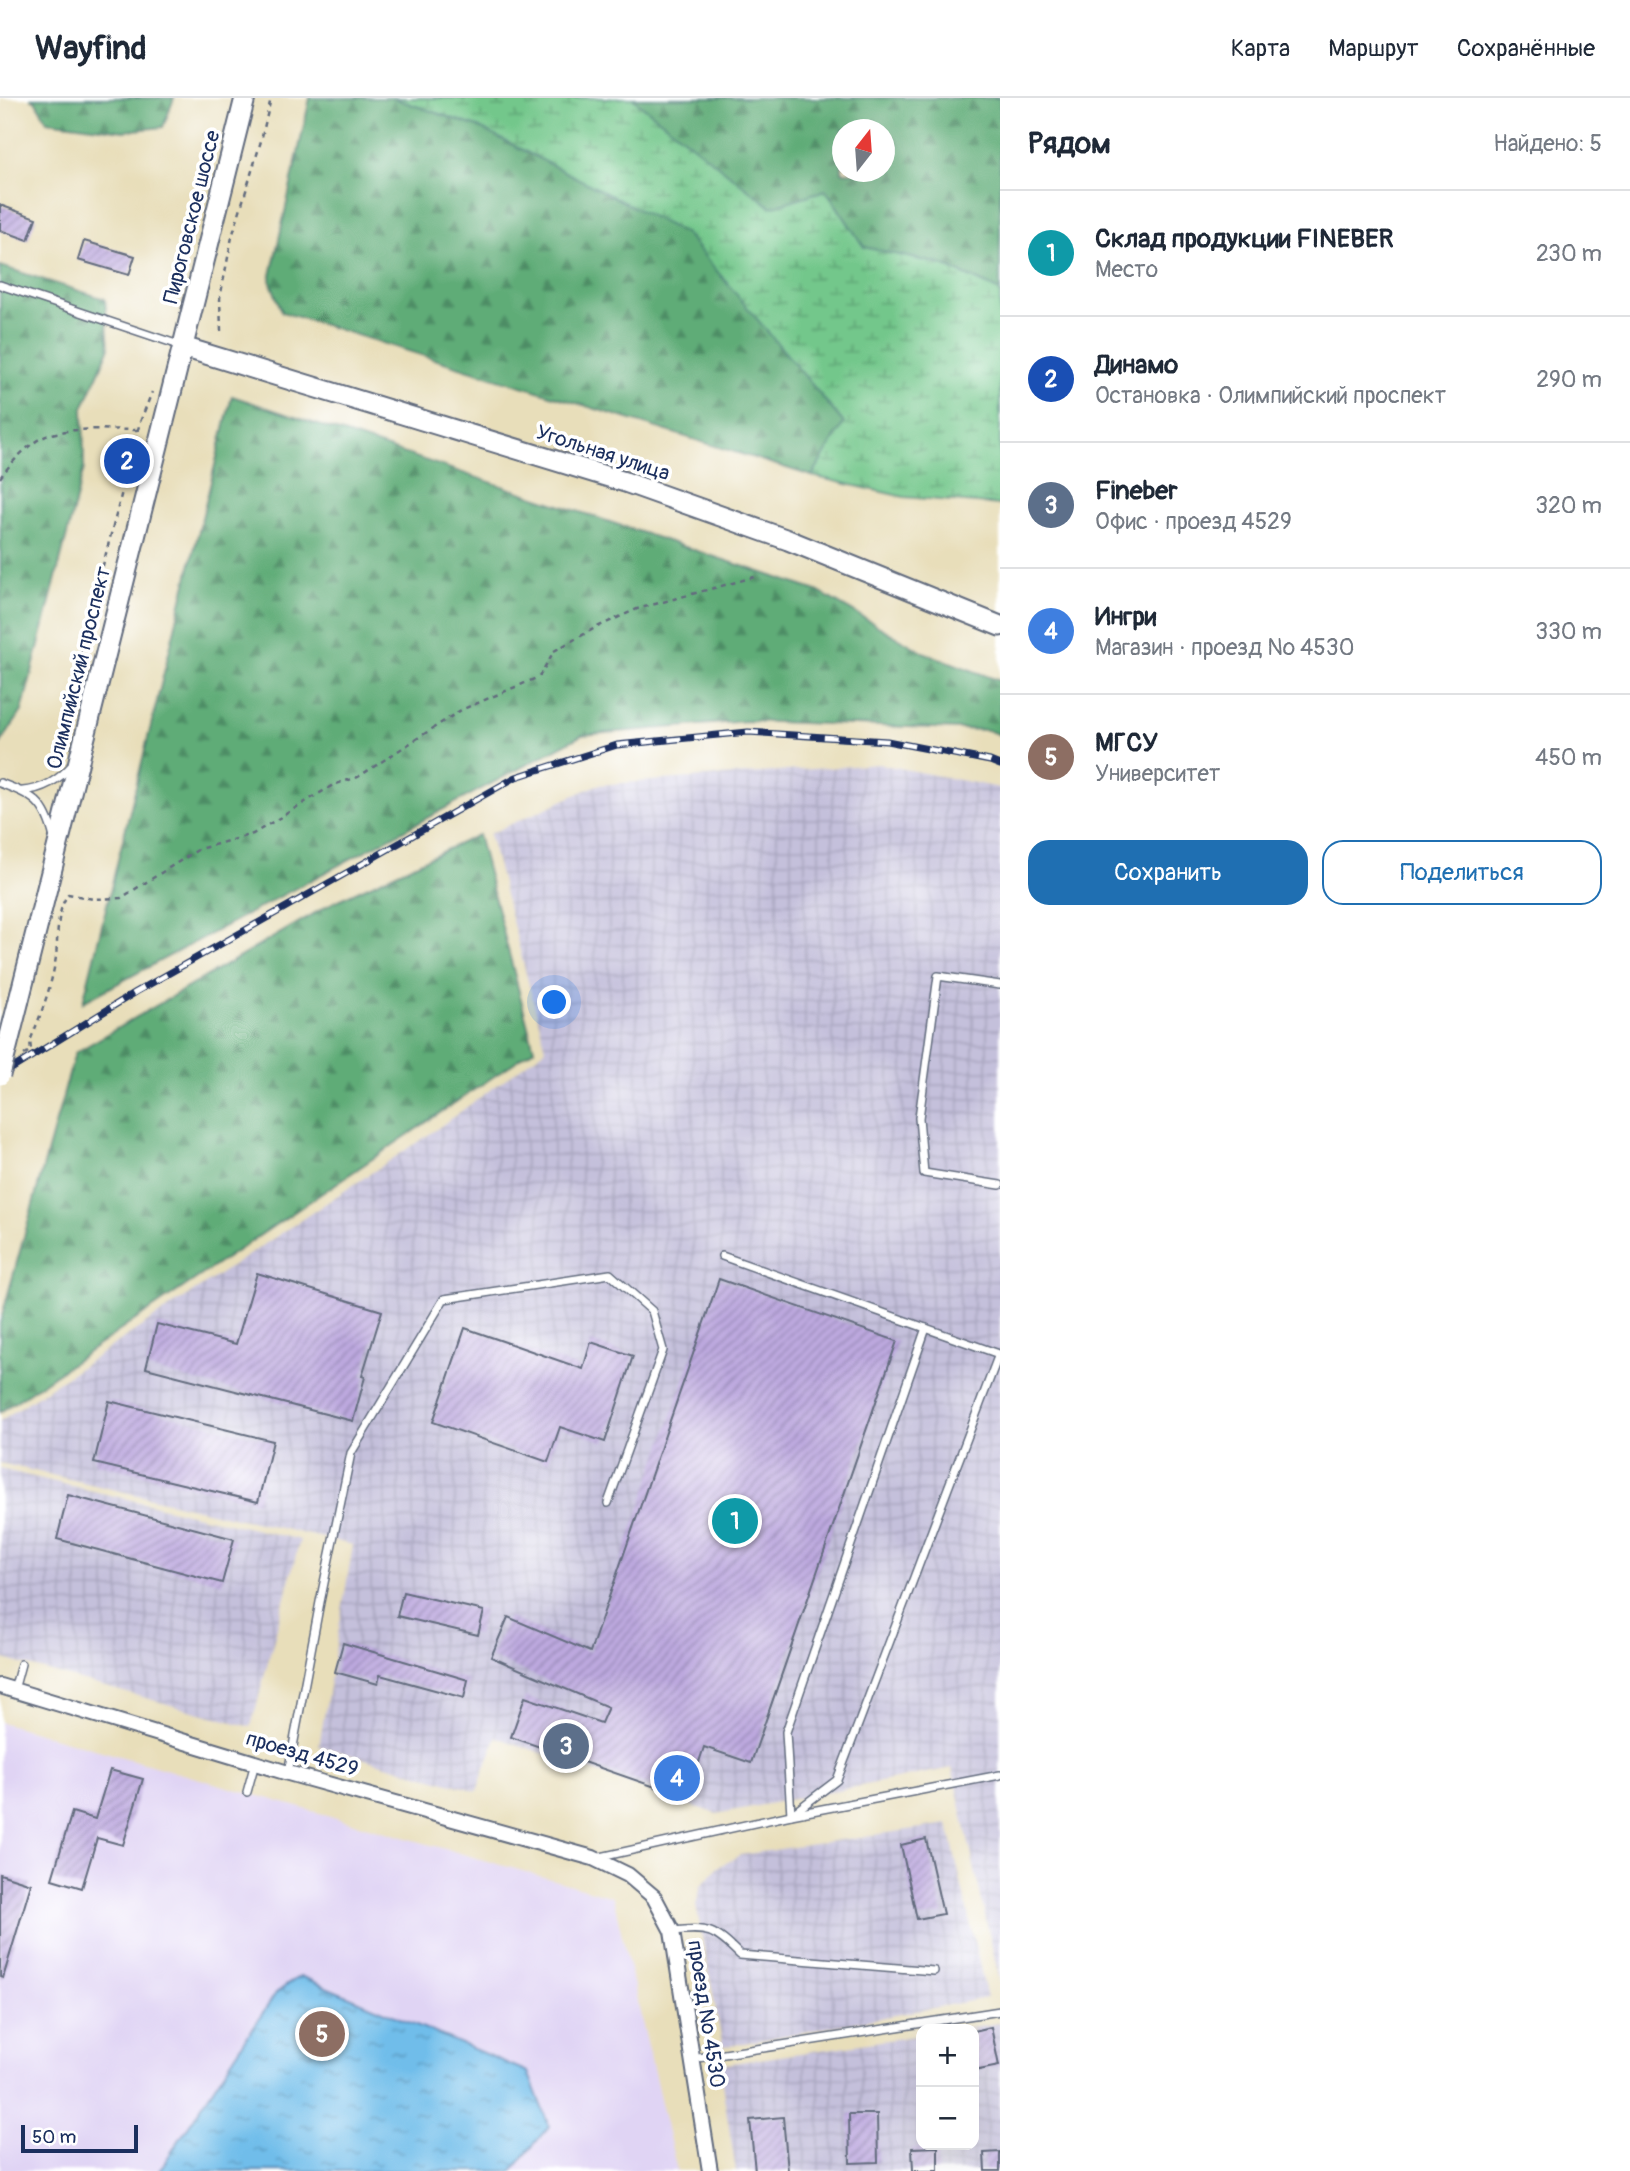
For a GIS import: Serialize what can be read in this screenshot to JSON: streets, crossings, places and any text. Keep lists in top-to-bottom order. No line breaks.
{"streets":{"main road":["Пироговское шоссе","Угольная улица","Олимпийский проспект"],"street":["проезд 4529","проезд № 4530"]},"crossings":[["Пироговское шоссе","Угольная улица"],["Пироговское шоссе","Олимпийский проспект"],["Угольная улица","Олимпийский проспект"],["проезд 4529","проезд № 4530"]],"scale_bar":"50 m","north":"top","page":{"header":"Wayfind","nav":["Карта","Маршрут","Сохранённые"],"heading":["Рядом","Найдено: 5"],"list":[{"mark":"1","name":"Склад продукции FINEBER","note":"Место","value":"230 m"},{"mark":"2","name":"Динамо","note":"Остановка · Олимпийский проспект","value":"290 m"},{"mark":"3","name":"Fineber","note":"Офис · проезд 4529","value":"320 m"},{"mark":"4","name":"Ингри","note":"Магазин · проезд № 4530","value":"330 m"},{"mark":"5","name":"МГСУ","note":"Университет","value":"450 m"}],"pins":["2","1","3","4","5"],"buttons":["Сохранить","Поделиться"],"map_buttons":["+","−"],"scale":"50 m"}}
